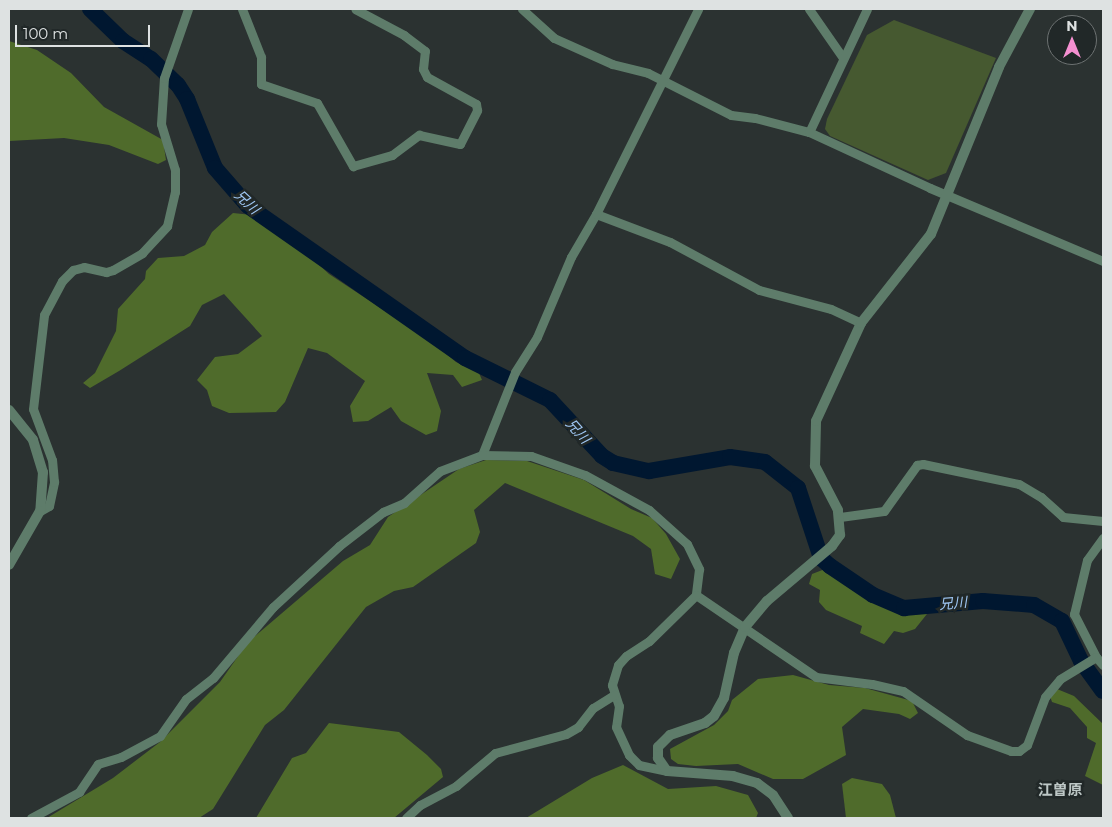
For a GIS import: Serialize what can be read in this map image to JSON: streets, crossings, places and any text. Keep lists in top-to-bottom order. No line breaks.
{"districts":["江曽原"],"water":["兄川"],"scale_bar":"100 m","north":"top"}
